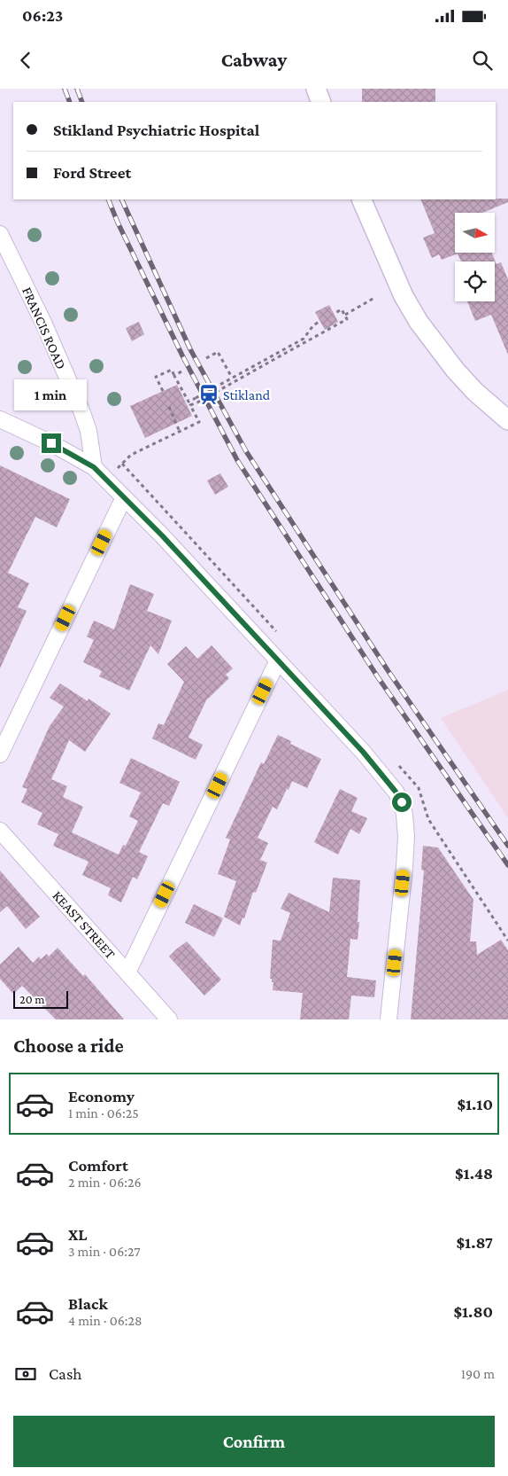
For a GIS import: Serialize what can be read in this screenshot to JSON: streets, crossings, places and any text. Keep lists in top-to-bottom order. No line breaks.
{"streets":{"street":["FRANCIS ROAD","KEAST STREET"]},"places":{"station":["Stikland"]},"scale_bar":"20 m","north":"right","page":{"status":"06:23","header":"Cabway","banner":["Stikland Psychiatric Hospital","Ford Street"],"bubble":"1 min","scale":"20 m","heading":"Choose a ride","list":[{"name":"Economy","note":"1 min · 06:25","value":"$1.10"},{"name":"Comfort","note":"2 min · 06:26","value":"$1.48"},{"name":"XL","note":"3 min · 06:27","value":"$1.87"},{"name":"Black","note":"4 min · 06:28","value":"$1.80"}],"pay":["Cash","190 m"],"buttons":"Confirm"}}
